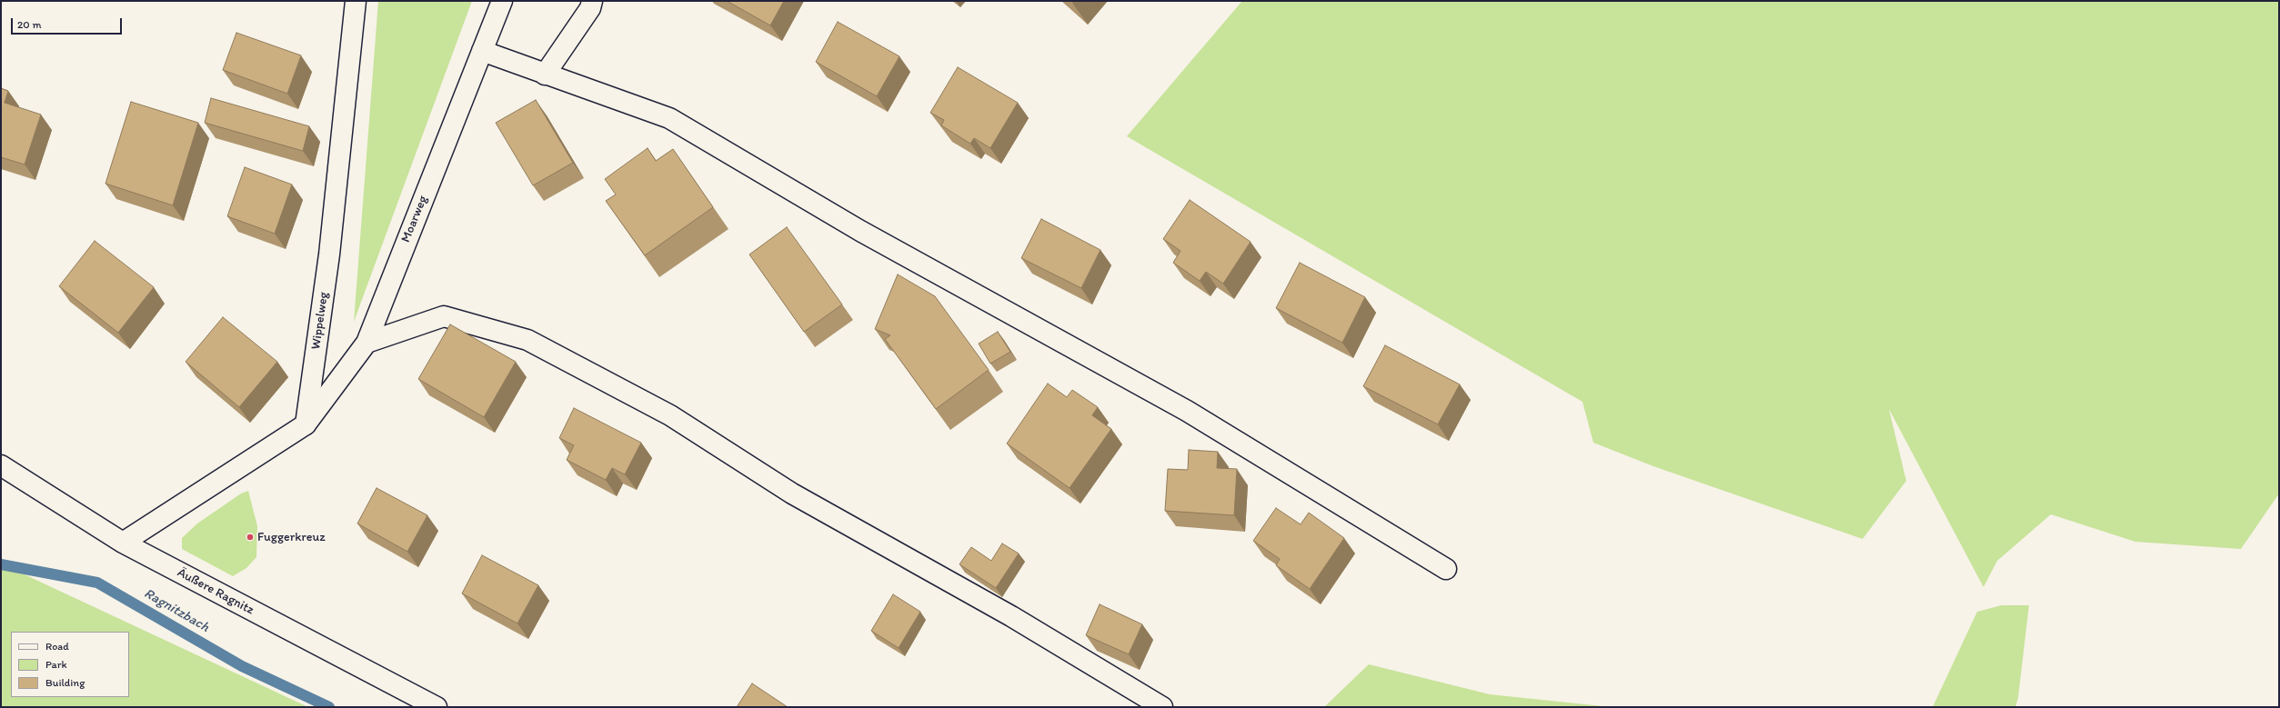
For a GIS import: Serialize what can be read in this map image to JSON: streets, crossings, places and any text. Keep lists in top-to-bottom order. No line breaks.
{"streets":{"street":["Moarweg","Wippelweg","Äußere Ragnitz"]},"crossings":[["Moarweg","Wippelweg"]],"water":["Ragnitzbach"],"places":["Fuggerkreuz"],"legend":["Road","Park","Building"],"scale_bar":"20 m"}
